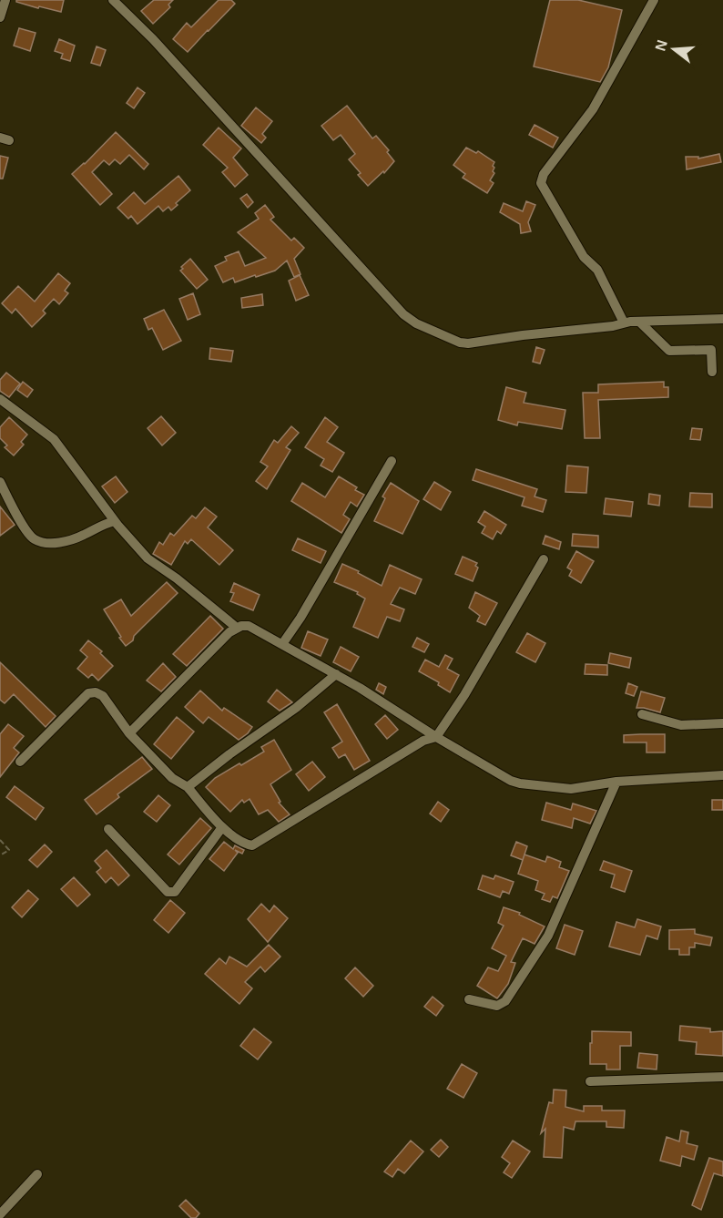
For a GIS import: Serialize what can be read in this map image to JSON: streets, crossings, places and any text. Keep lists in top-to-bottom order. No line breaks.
{"north":"left"}
